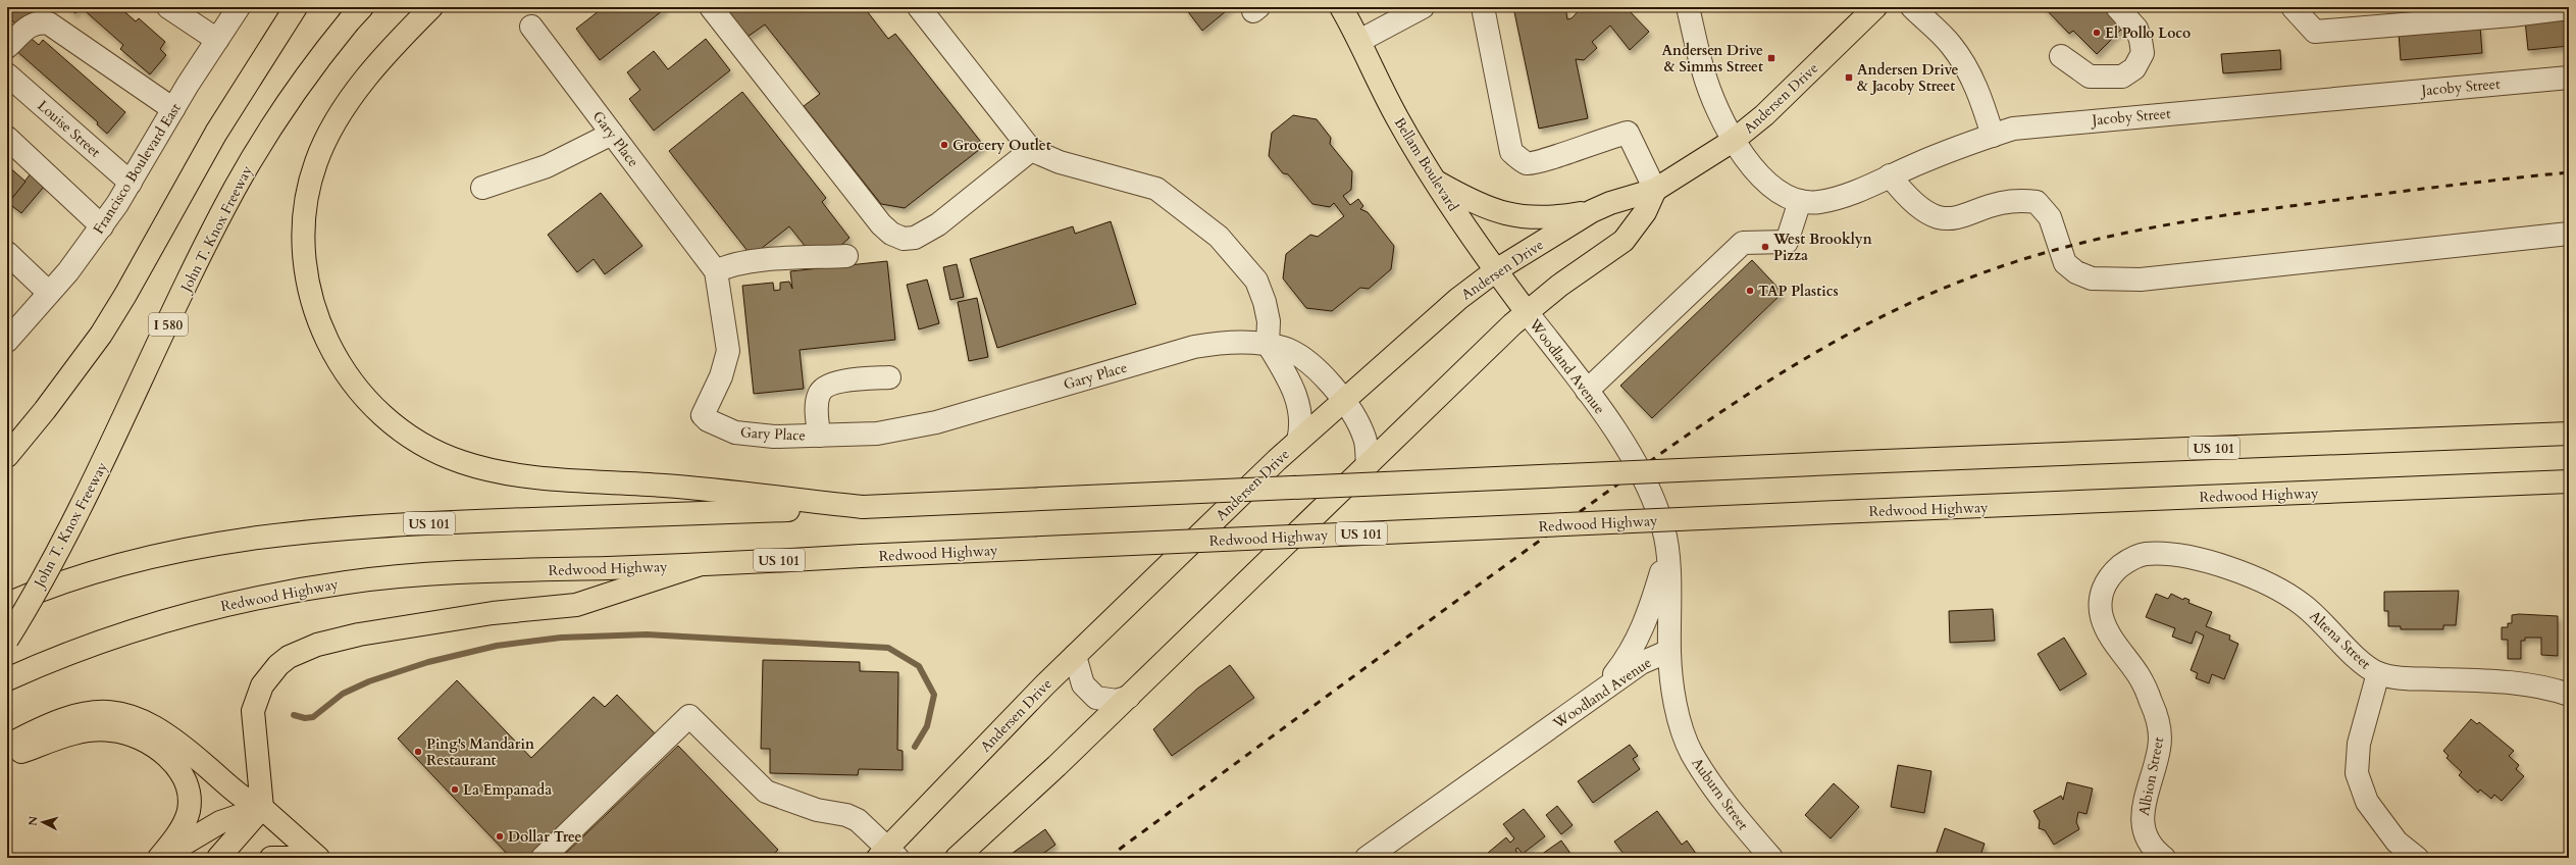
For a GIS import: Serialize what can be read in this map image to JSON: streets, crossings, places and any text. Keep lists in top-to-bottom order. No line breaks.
{"streets":{"main road":["Andersen Drive","Bellam Boulevard","John T. Knox Freeway","I 580","US 101","Redwood Highway"],"street":["Jacoby Street","Louise Street","Gary Place","Francisco Boulevard East","Woodland Avenue","Altena Street","Albion Street","Auburn Street"]},"crossings":[["Jacoby Street","Andersen Drive"],["Andersen Drive","Gary Place"],["Andersen Drive","Bellam Boulevard"],["Louise Street","Francisco Boulevard East"],["Bellam Boulevard","Woodland Avenue"],["Woodland Avenue","Auburn Street"],["Altena Street","Albion Street"]],"places":{"other":["El Pollo Loco","Grocery Outlet","West Brooklyn Pizza","TAP Plastics","Ping's Mandarin Restaurant","La Empanada","Dollar Tree"],"transit":["Andersen Drive & Simms Street","Andersen Drive & Jacoby Street"]},"north":"left"}
